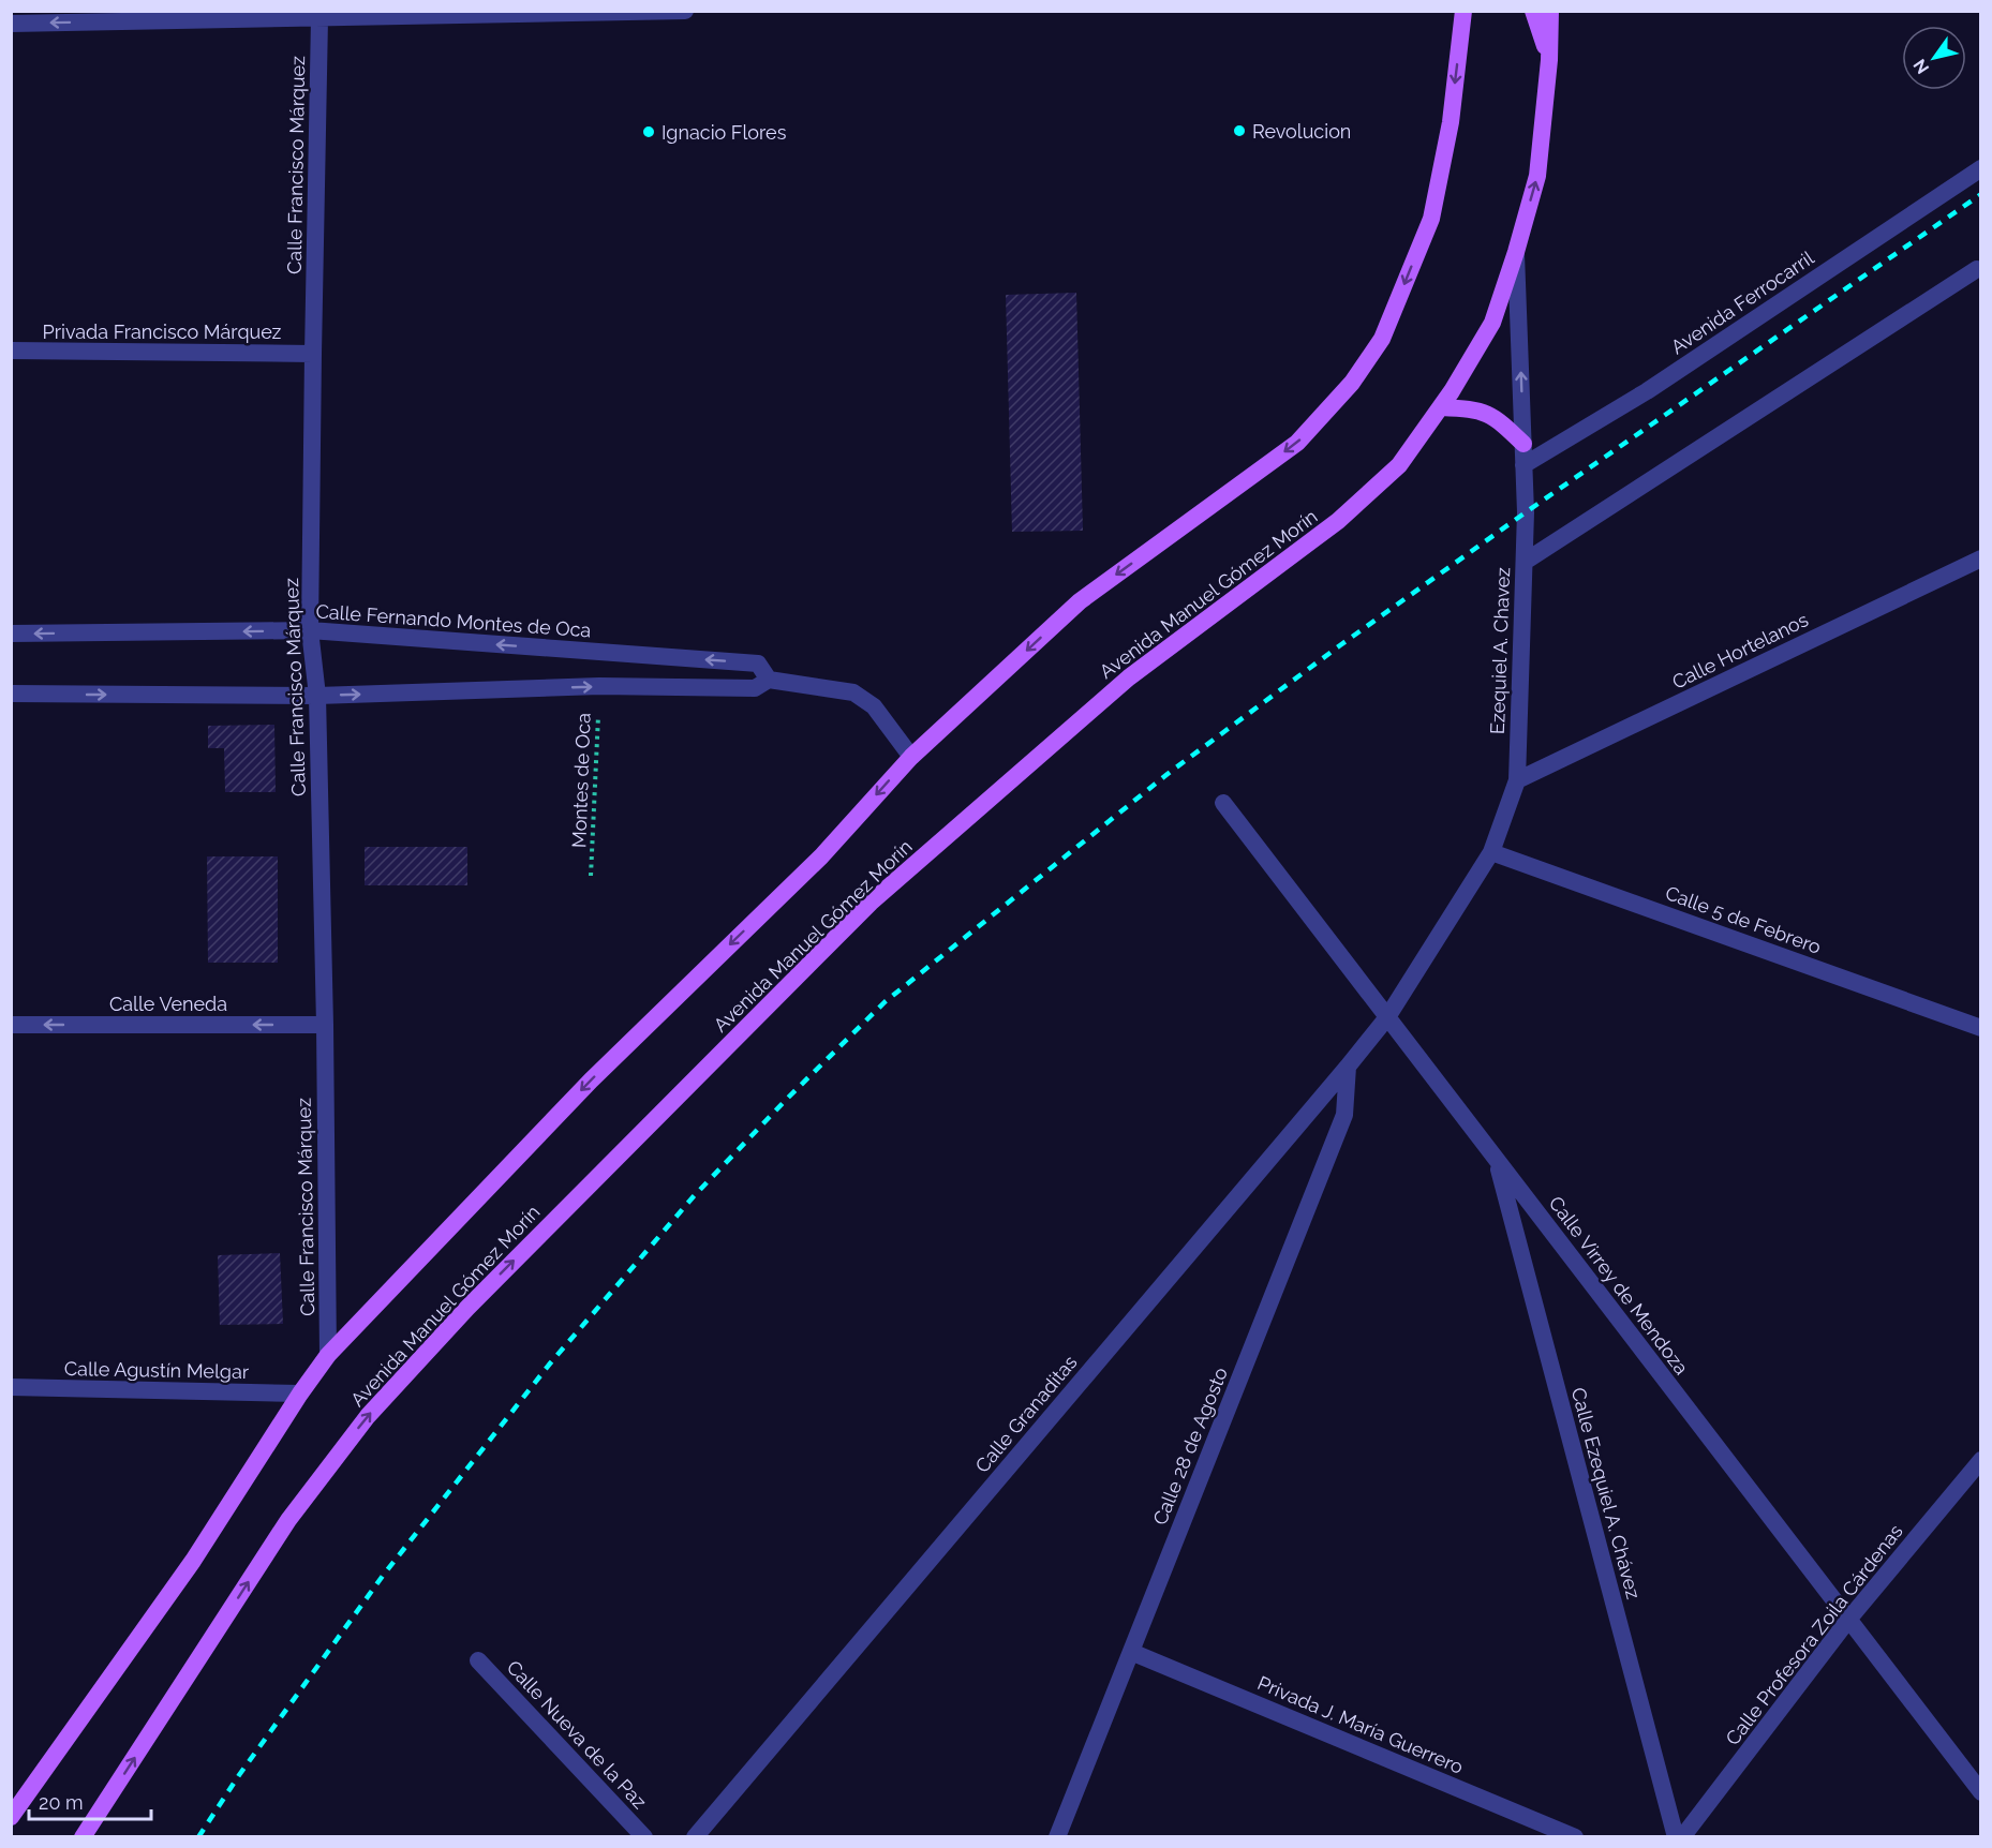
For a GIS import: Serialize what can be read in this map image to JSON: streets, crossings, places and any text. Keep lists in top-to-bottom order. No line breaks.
{"streets":{"main road":["Avenida Manuel Gómez Morín"],"street":["Calle Francisco Márquez","Avenida Ferrocarril","Privada Francisco Márquez","Calle Fernando Montes de Oca","Ezequiel A. Chavez","Calle Hortelanos","Calle 5 de Febrero","Calle Veneda","Calle Virrey de Mendoza","Calle Agustín Melgar","Calle Granaditas","Calle 28 de Agosto","Calle Ezequiel A. Chávez","Calle Profesora Zoila Cárdenas","Privada J. María Guerrero","Calle Nueva de la Paz"],"path":["Montes de Oca"]},"crossings":[["Calle Francisco Márquez","Privada Francisco Márquez"],["Calle Francisco Márquez","Calle Fernando Montes de Oca"],["Calle Francisco Márquez","Calle Veneda"],["Avenida Ferrocarril","Ezequiel A. Chavez"],["Avenida Manuel Gómez Morín","Ezequiel A. Chavez"],["Calle Fernando Montes de Oca","Montes de Oca"],["Ezequiel A. Chavez","Calle Hortelanos"],["Ezequiel A. Chavez","Calle 5 de Febrero"],["Ezequiel A. Chavez","Calle Virrey de Mendoza"],["Ezequiel A. Chavez","Calle Granaditas"],["Calle Virrey de Mendoza","Calle Granaditas"],["Calle Virrey de Mendoza","Calle Ezequiel A. Chávez"],["Calle Virrey de Mendoza","Calle Profesora Zoila Cárdenas"],["Calle Granaditas","Calle 28 de Agosto"],["Calle 28 de Agosto","Privada J. María Guerrero"]],"one_way":["Calle Veneda"],"places":["Revolucion","Ignacio Flores"],"scale_bar":"20 m","north":"bottom left"}
